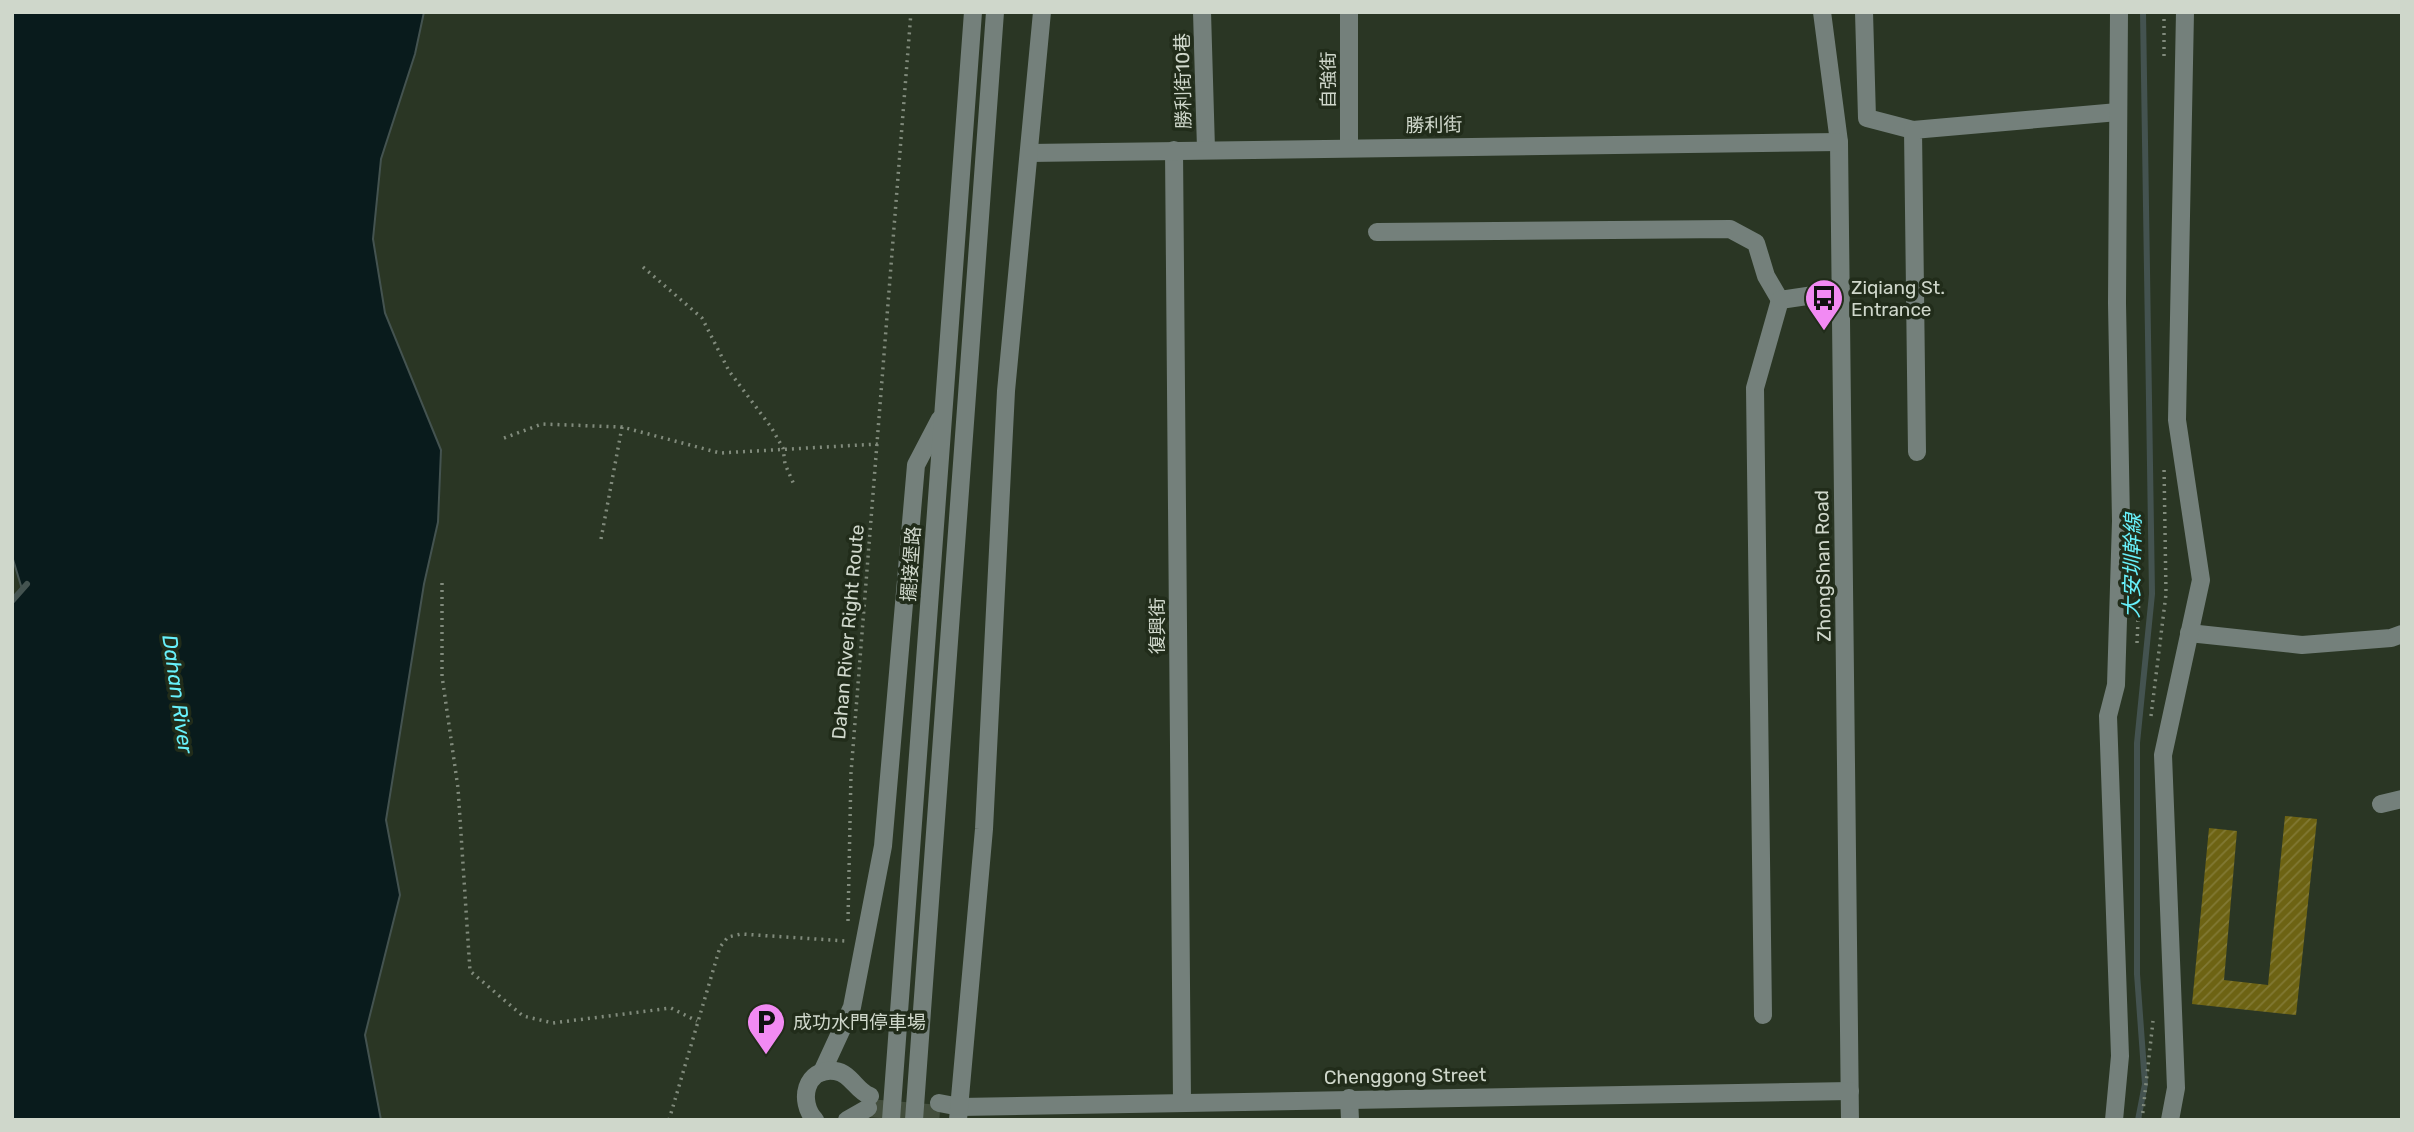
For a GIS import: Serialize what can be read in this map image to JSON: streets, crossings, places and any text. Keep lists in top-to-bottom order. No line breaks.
{"streets":{"street":["自強街","勝利街10巷","勝利街","擺接堡路","ZhongShan Road","復興街","Chenggong Street"],"path":["Dahan River Right Route"]},"crossings":[["自強街","勝利街"],["勝利街10巷","勝利街"],["勝利街","ZhongShan Road"],["勝利街","復興街"],["ZhongShan Road","Chenggong Street"],["復興街","Chenggong Street"]],"water":["大安圳幹線","Dahan River"],"places":{"bus stop":["Ziqiang St. Entrance"],"parking":["成功水門停車場"]}}
